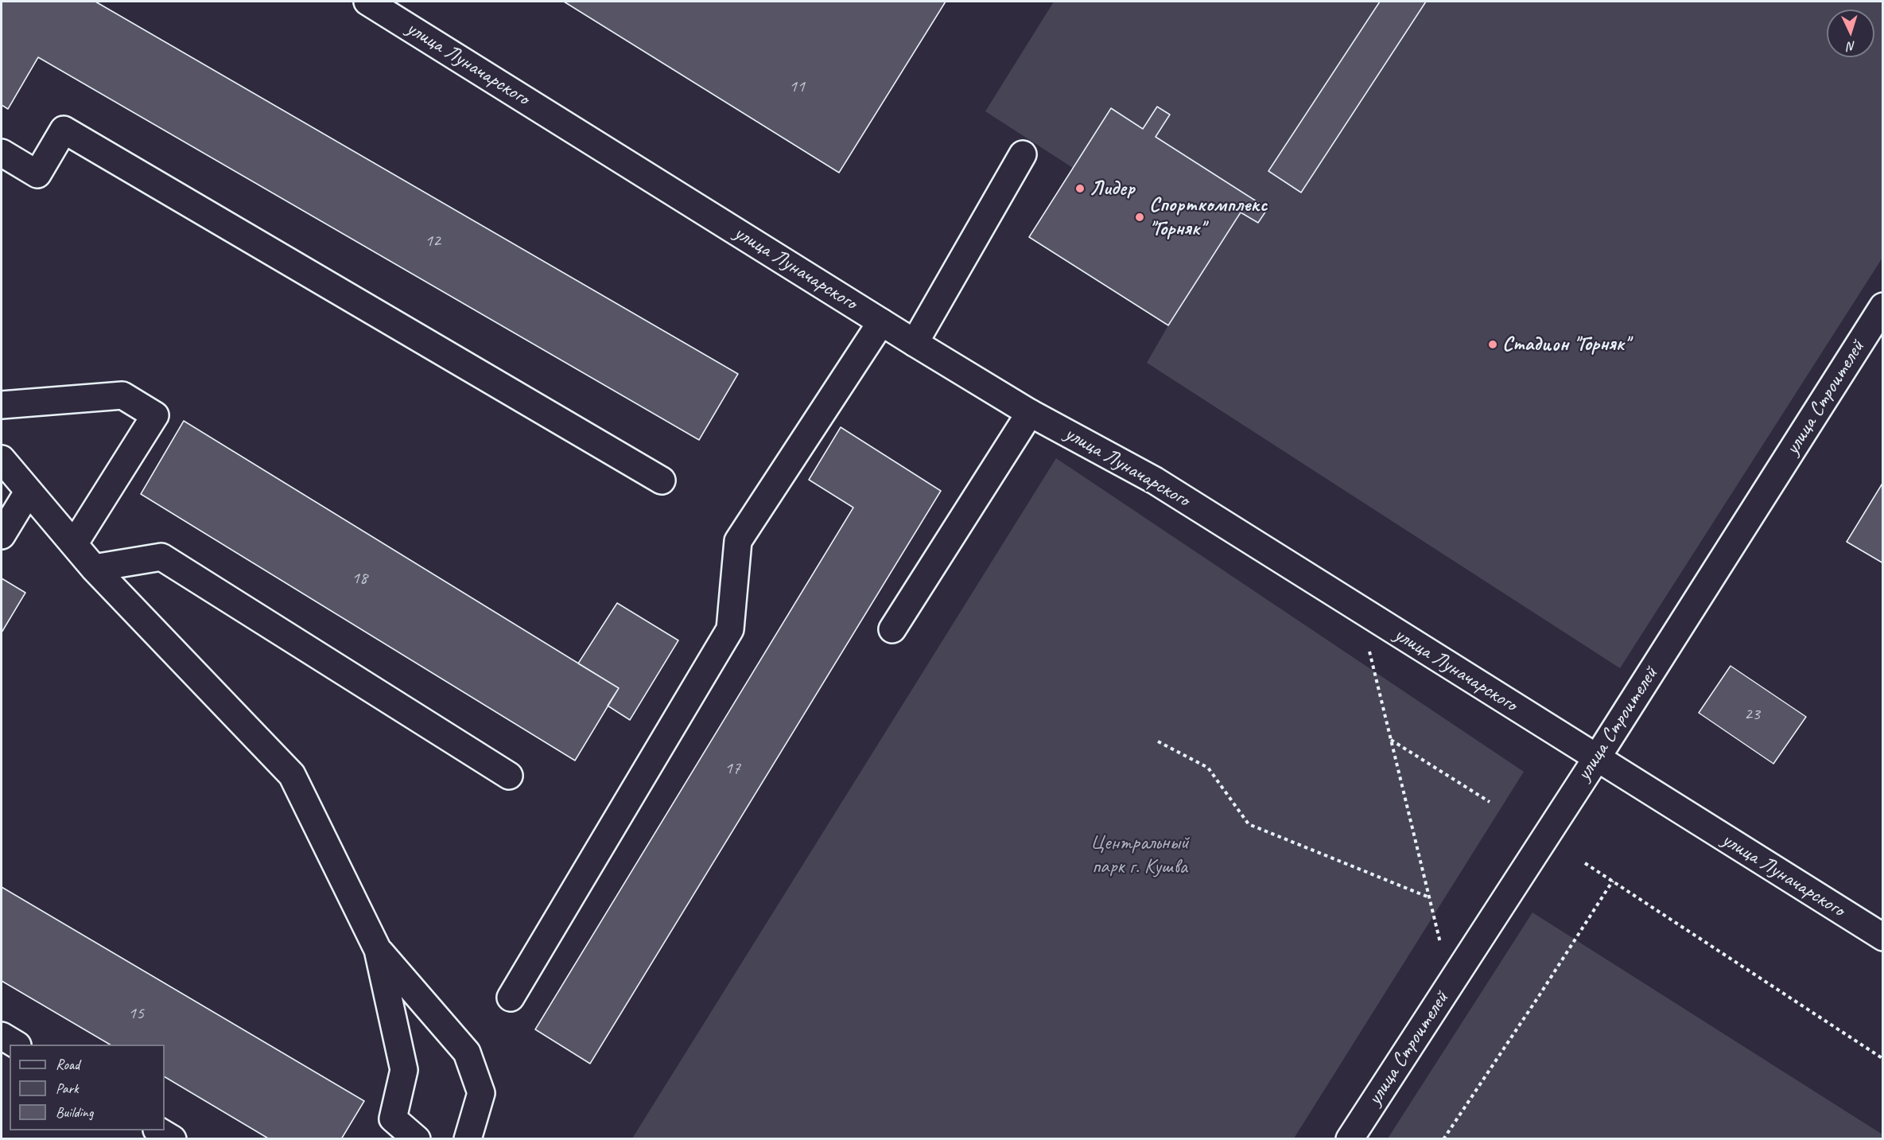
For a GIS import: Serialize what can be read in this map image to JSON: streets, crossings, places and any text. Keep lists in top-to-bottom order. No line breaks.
{"streets":{"main road":["улица Луначарского","улица Строителей"]},"crossings":[["улица Луначарского","улица Строителей"]],"parks":["Центральный парк г. Кушва"],"places":["Лидер","Спорткомплекс \"Горняк\"","Стадион \"Горняк\""],"house_numbers":["11","12","18","23","17","15"],"legend":["Road","Park","Building"],"north":"bottom"}
